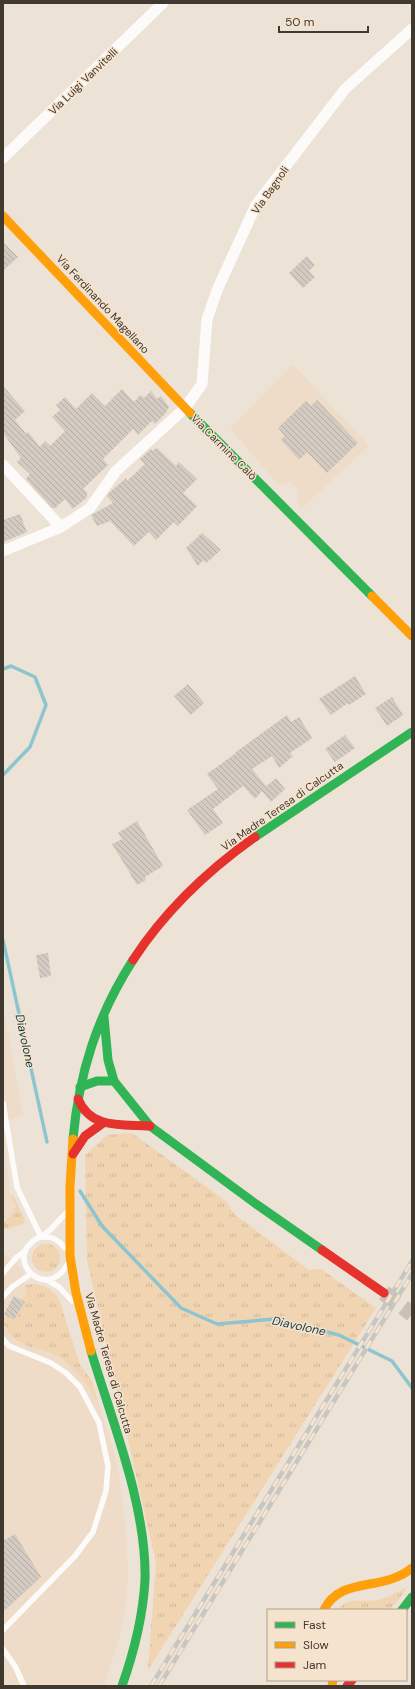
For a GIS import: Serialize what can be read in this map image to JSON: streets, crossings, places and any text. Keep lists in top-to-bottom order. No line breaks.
{"streets":{"street":["Via Luigi Vanvitelli","Via Bagnoli","Via Ferdinando Magellano","Via Carmine Calò","Via Madre Teresa di Calcutta"]},"crossings":[["Via Bagnoli","Via Ferdinando Magellano"],["Via Bagnoli","Via Carmine Calò"],["Via Ferdinando Magellano","Via Carmine Calò"]],"water":["Diavolone"],"legend":["Fast","Slow","Jam"],"scale_bar":"50 m"}
